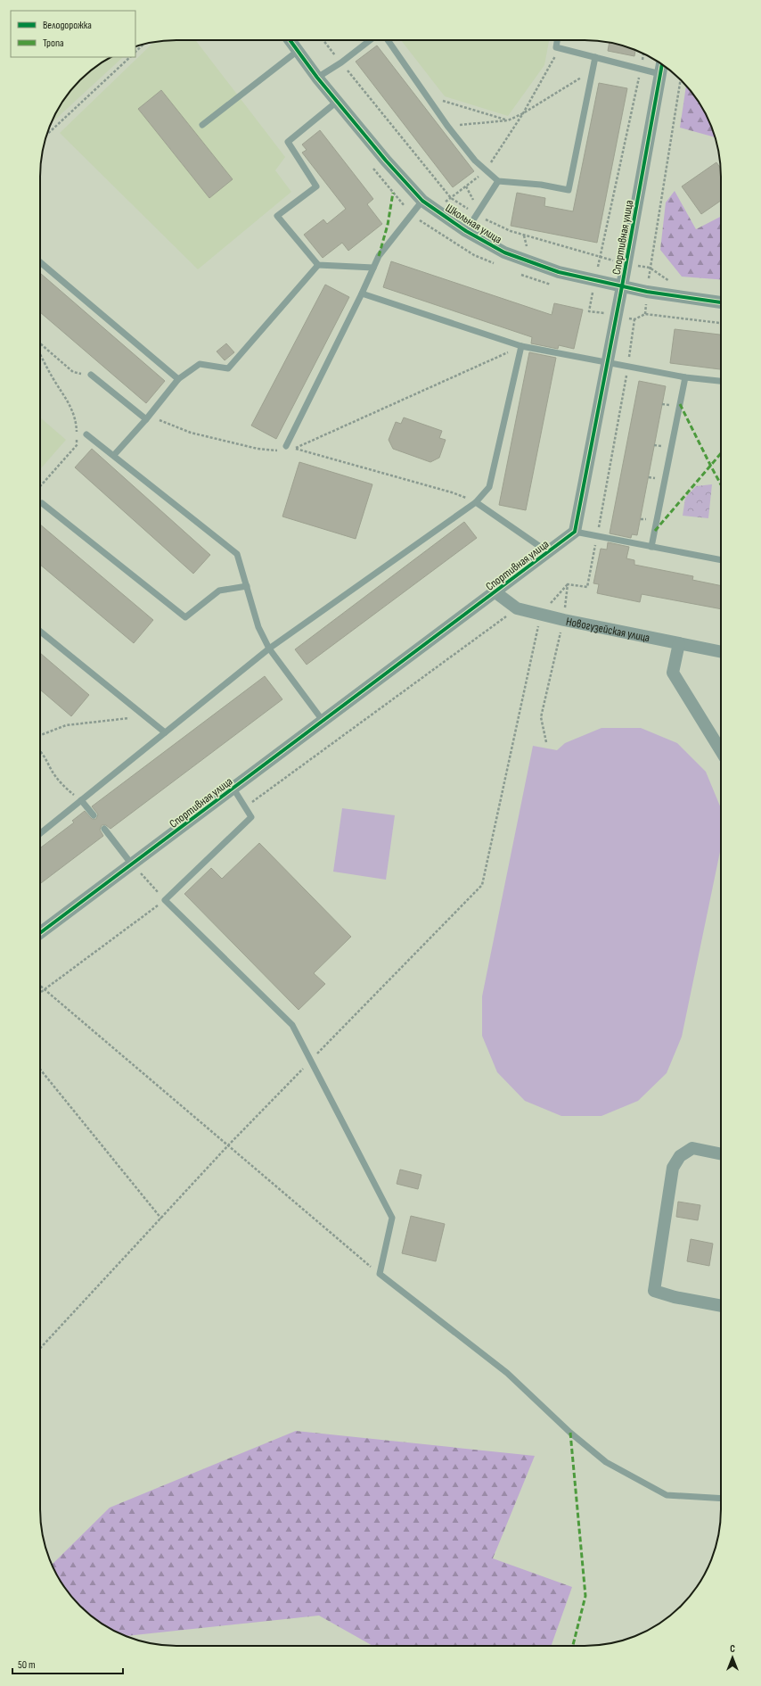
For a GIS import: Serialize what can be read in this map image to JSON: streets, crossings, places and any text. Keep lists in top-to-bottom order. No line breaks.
{"streets":{"street":["Школьная улица","Спортивная улица","Новогузейская улица"]},"crossings":[["Школьная улица","Спортивная улица"],["Спортивная улица","Новогузейская улица"]],"legend":["Велодорожка","Тропа"],"scale_bar":"50 m","north":"top"}
